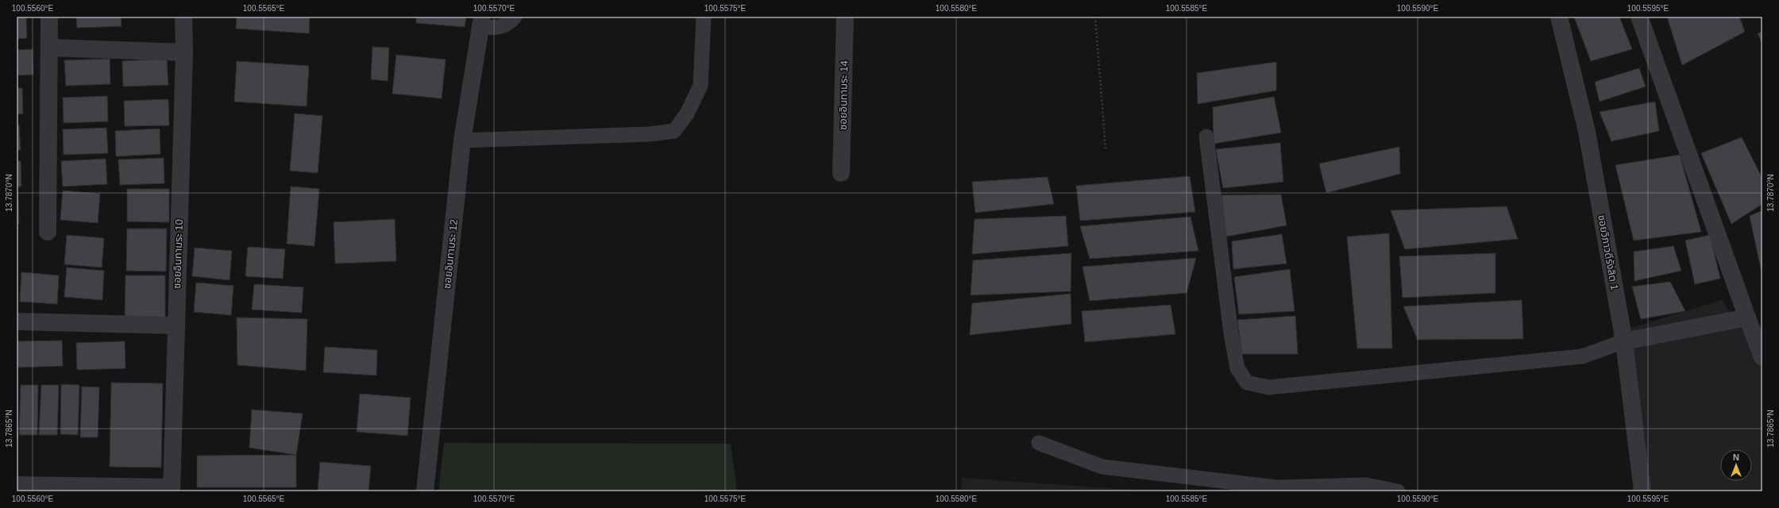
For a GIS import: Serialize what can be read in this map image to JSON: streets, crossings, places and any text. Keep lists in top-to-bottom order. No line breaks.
{"streets":{"street":["ซอยอินทามระ 14","ซอยวิภาวดีรังสิต 1","ซอยอินทามระ 10","ซอยอินทามระ 12"]},"north":"top","coordinates":["100.5560°E","100.5565°E","100.5570°E","100.5575°E","100.5580°E","100.5585°E","100.5590°E","100.5595°E","13.7870°N","13.7865°N"]}
